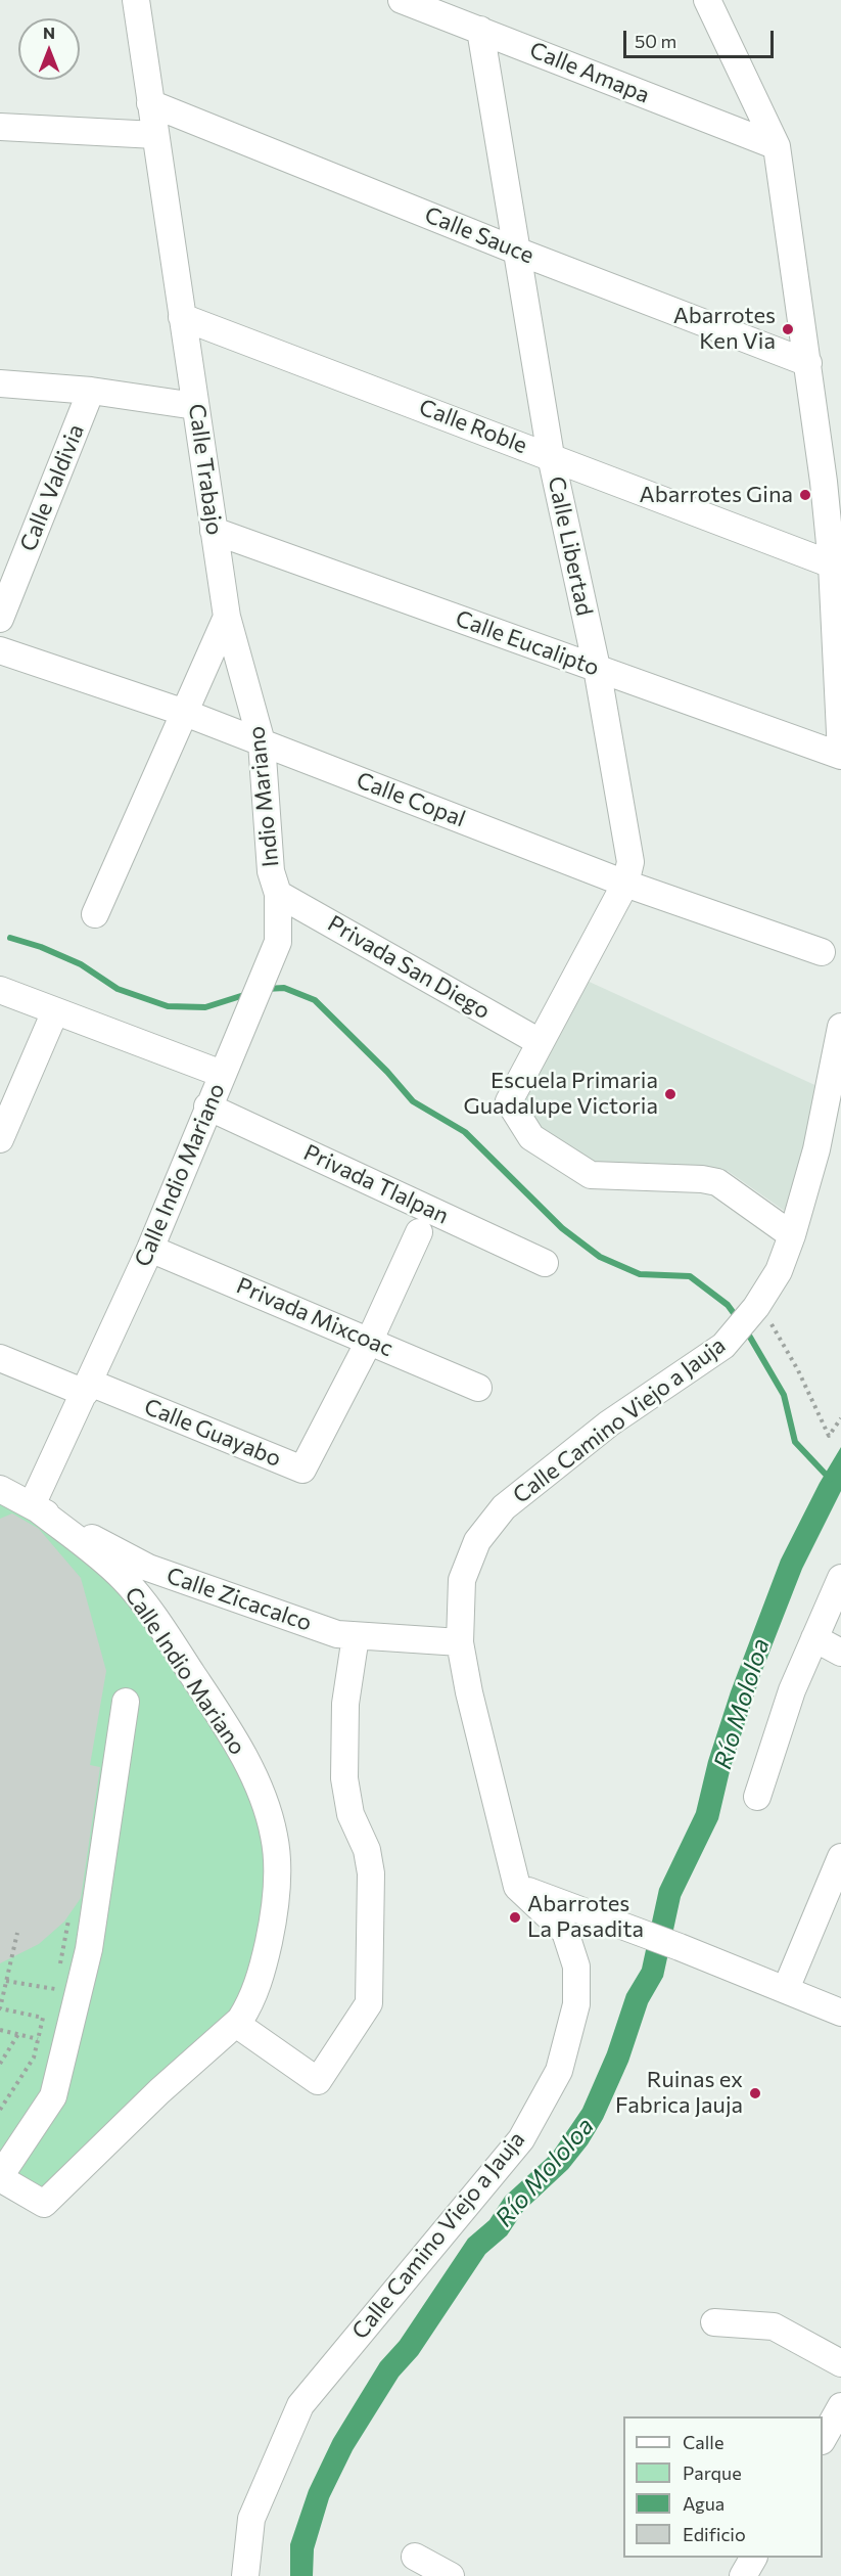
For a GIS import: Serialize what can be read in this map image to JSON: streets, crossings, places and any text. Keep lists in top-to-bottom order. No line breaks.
{"streets":{"street":["Calle Amapa","Calle Sauce","Calle Roble","Calle Trabajo","Calle Valdivia","Calle Libertad","Calle Eucalipto","Indio Mariano","Calle Copal","Privada San Diego","Calle Indio Mariano","Privada Tlalpan","Privada Mixcoac","Calle Camino Viejo a Jauja","Calle Guayabo","Calle Zicacalco"]},"crossings":[["Calle Amapa","Calle Libertad"],["Calle Sauce","Calle Trabajo"],["Calle Sauce","Calle Libertad"],["Calle Roble","Calle Trabajo"],["Calle Roble","Calle Libertad"],["Calle Trabajo","Calle Eucalipto"],["Calle Trabajo","Indio Mariano"],["Calle Libertad","Calle Eucalipto"],["Calle Libertad","Calle Copal"],["Calle Libertad","Privada San Diego"],["Calle Libertad","Calle Camino Viejo a Jauja"],["Indio Mariano","Calle Copal"],["Indio Mariano","Privada San Diego"],["Indio Mariano","Calle Indio Mariano"],["Calle Indio Mariano","Privada Tlalpan"],["Calle Indio Mariano","Privada Mixcoac"],["Calle Indio Mariano","Calle Guayabo"],["Calle Indio Mariano","Calle Zicacalco"],["Privada Mixcoac","Calle Guayabo"],["Calle Camino Viejo a Jauja","Calle Zicacalco"]],"water":["Río Mololoa"],"places":["Abarrotes Ken Via","Abarrotes Gina","Escuela Primaria Guadalupe Victoria","Abarrotes La Pasadita","Ruinas ex Fabrica Jauja"],"legend":["Calle","Parque","Agua","Edificio"],"scale_bar":"50 m","north":"top"}
